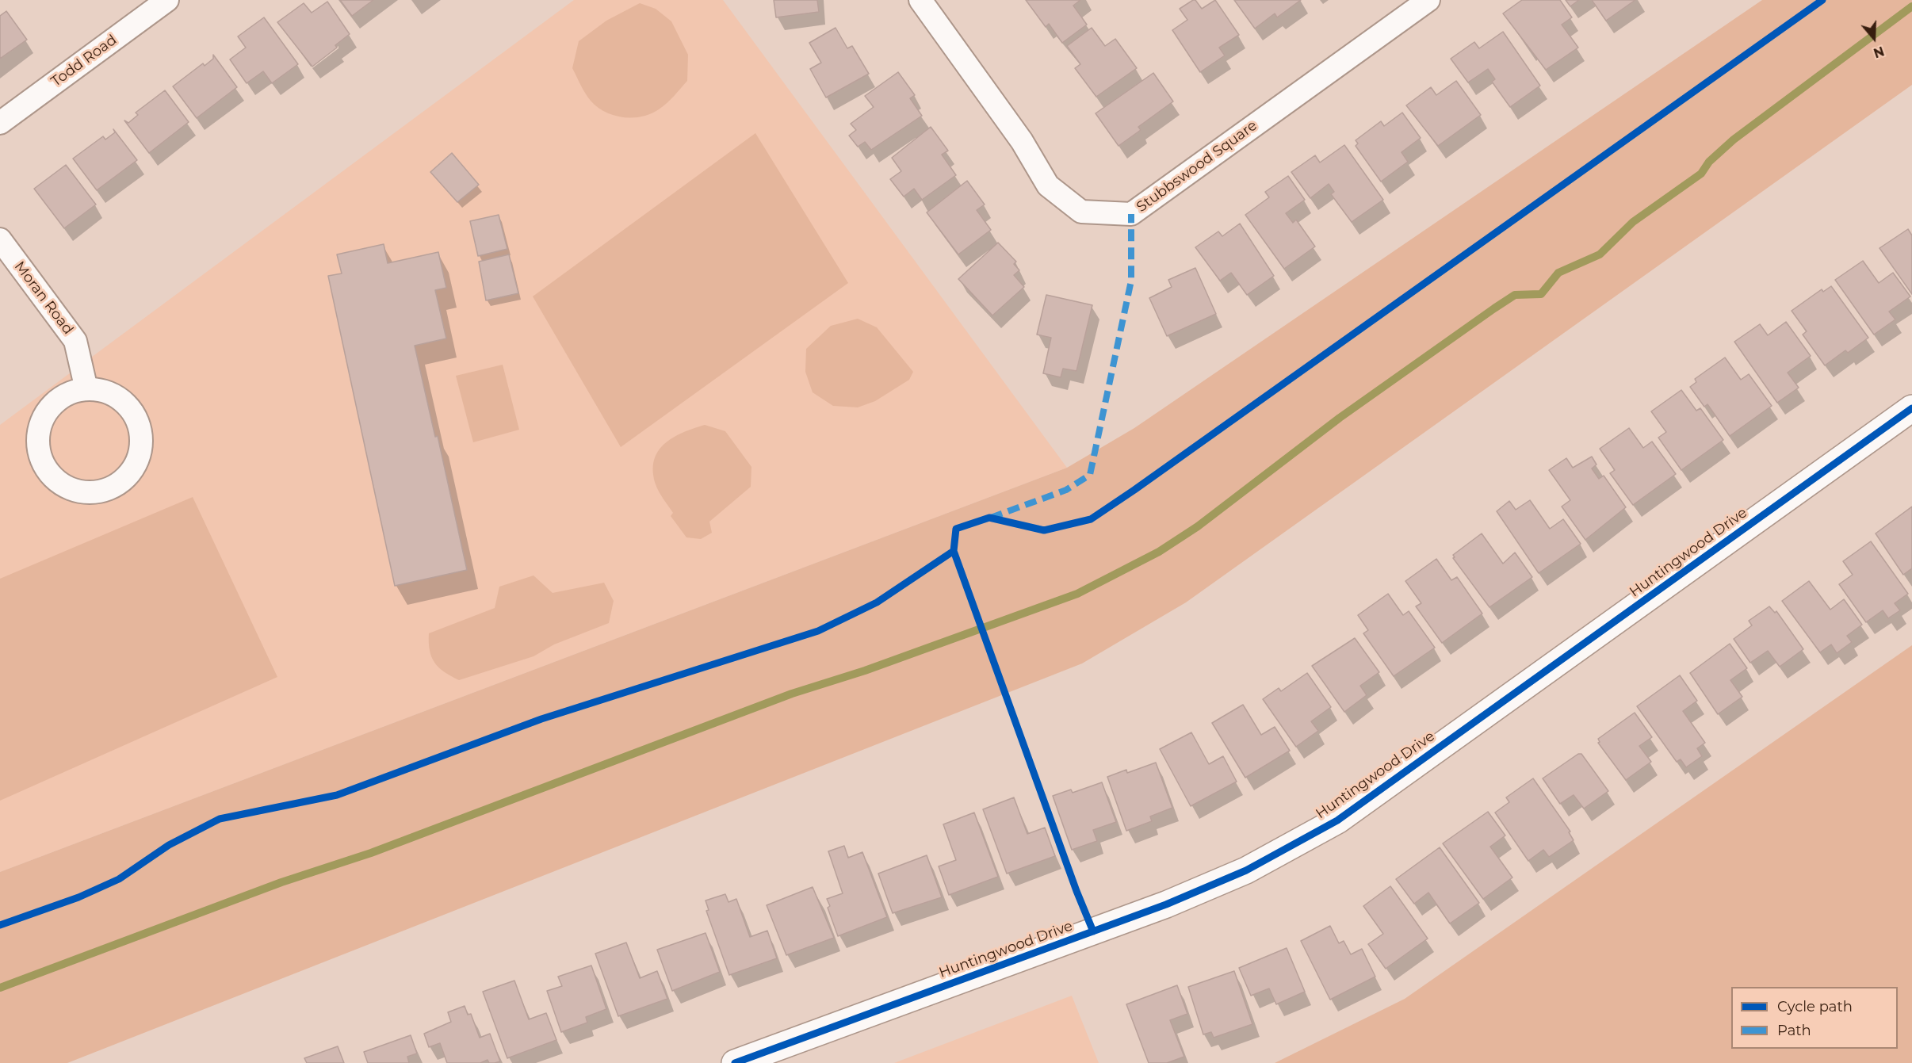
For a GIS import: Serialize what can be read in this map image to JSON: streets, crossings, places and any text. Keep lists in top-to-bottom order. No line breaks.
{"streets":{"street":["Todd Road","Stubbswood Square","Moran Road","Huntingwood Drive"]},"legend":["Cycle path","Path"],"north":"bottom"}
